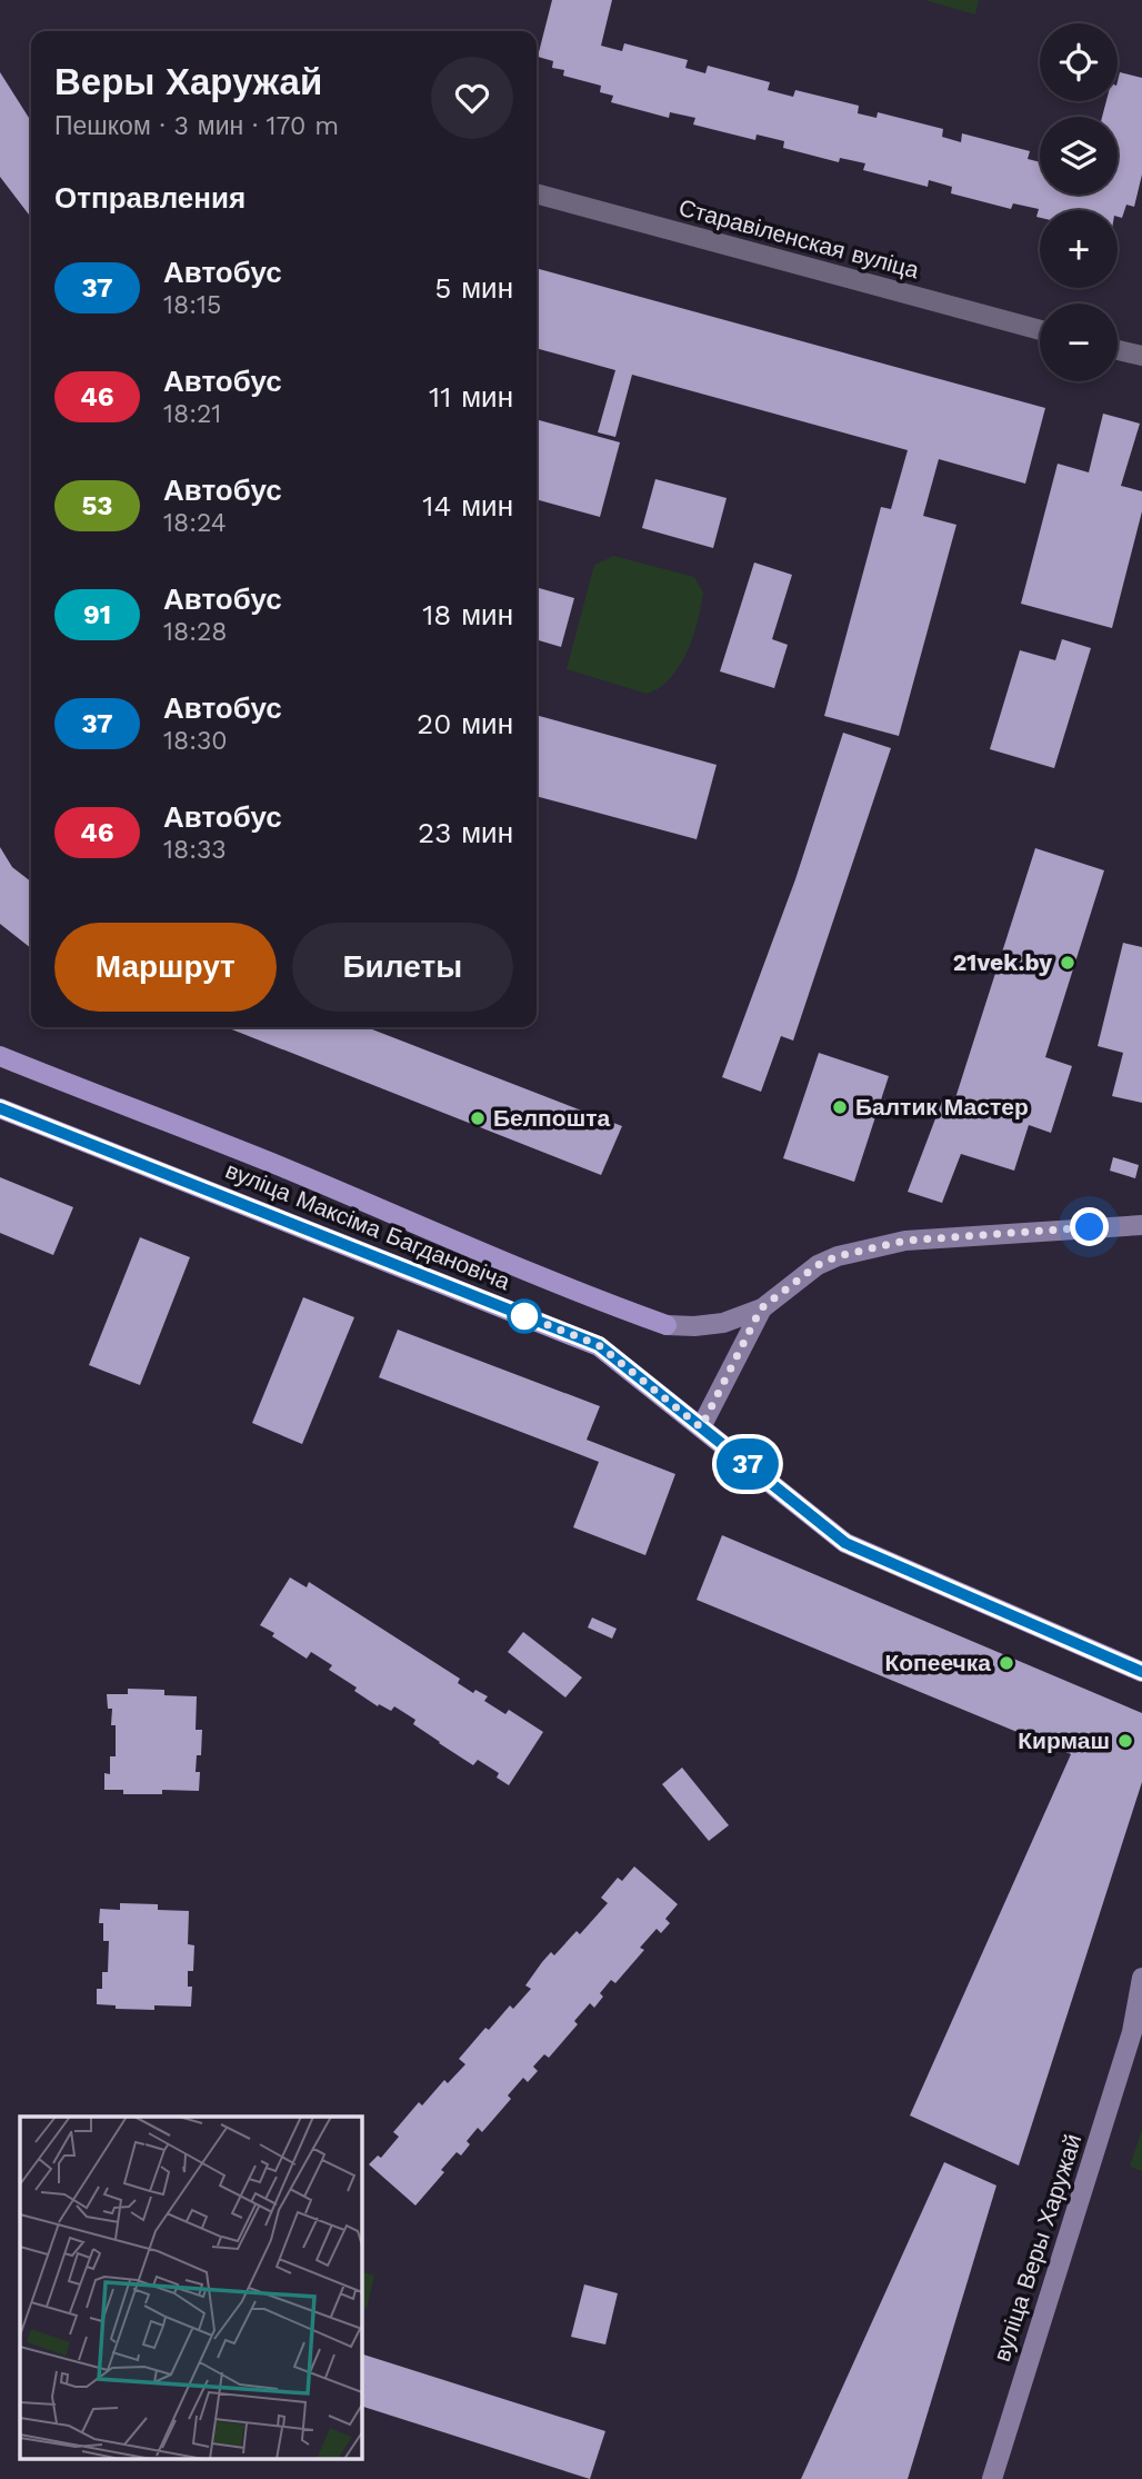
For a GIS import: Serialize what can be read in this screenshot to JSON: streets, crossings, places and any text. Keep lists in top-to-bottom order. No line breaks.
{"streets":{"main road":["вуліца Максіма Багдановіча","вуліца Веры Харужай"],"street":["Старавіленская вуліца"]},"places":["21vek.by","Балтик Мастер","Белпошта","Копеечка","Кирмаш"],"lines":["bus line 37"],"page":{"on_map":"37","map_buttons":["+","−"],"heading":[["Веры Харужай","Пешком · 3 мин · 170 m"],"Отправления"],"list":[{"mark":"37","name":"Автобус","note":"18:15","value":"5 мин"},{"mark":"46","name":"Автобус","note":"18:21","value":"11 мин"},{"mark":"53","name":"Автобус","note":"18:24","value":"14 мин"},{"mark":"91","name":"Автобус","note":"18:28","value":"18 мин"},{"mark":"37","name":"Автобус","note":"18:30","value":"20 мин"},{"mark":"46","name":"Автобус","note":"18:33","value":"23 мин"}],"buttons":["Маршрут","Билеты"]}}
